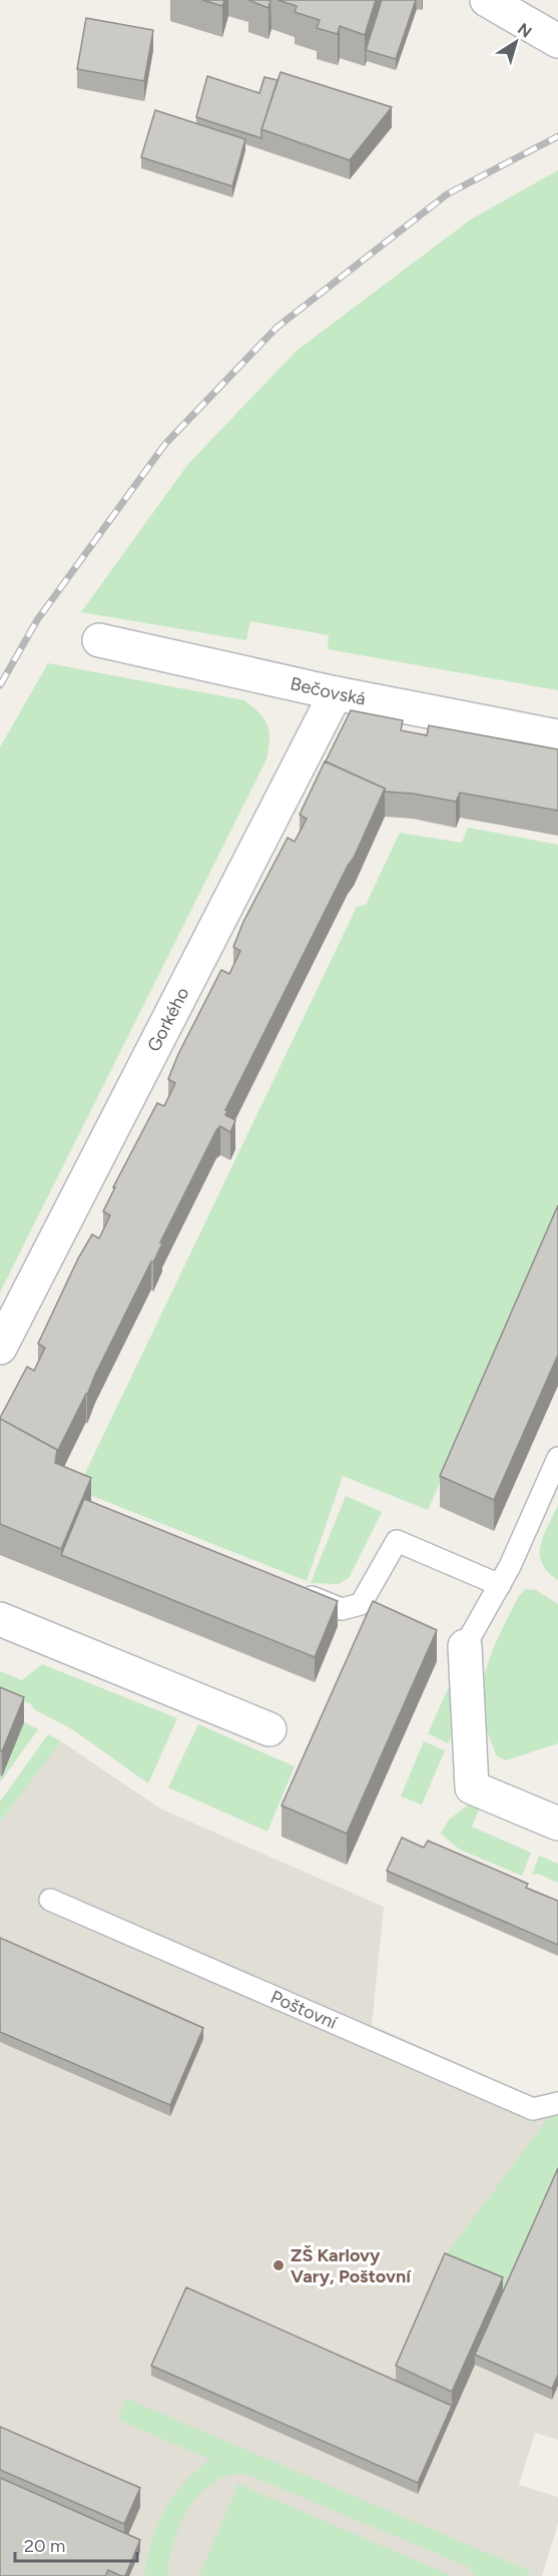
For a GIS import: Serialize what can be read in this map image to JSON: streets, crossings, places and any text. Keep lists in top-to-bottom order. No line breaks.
{"streets":{"street":["Bečovská","Gorkého"],"lane":["Poštovní"]},"crossings":[["Bečovská","Gorkého"]],"places":["ZŠ Karlovy Vary, Poštovní"],"scale_bar":"20 m","north":"top right"}
